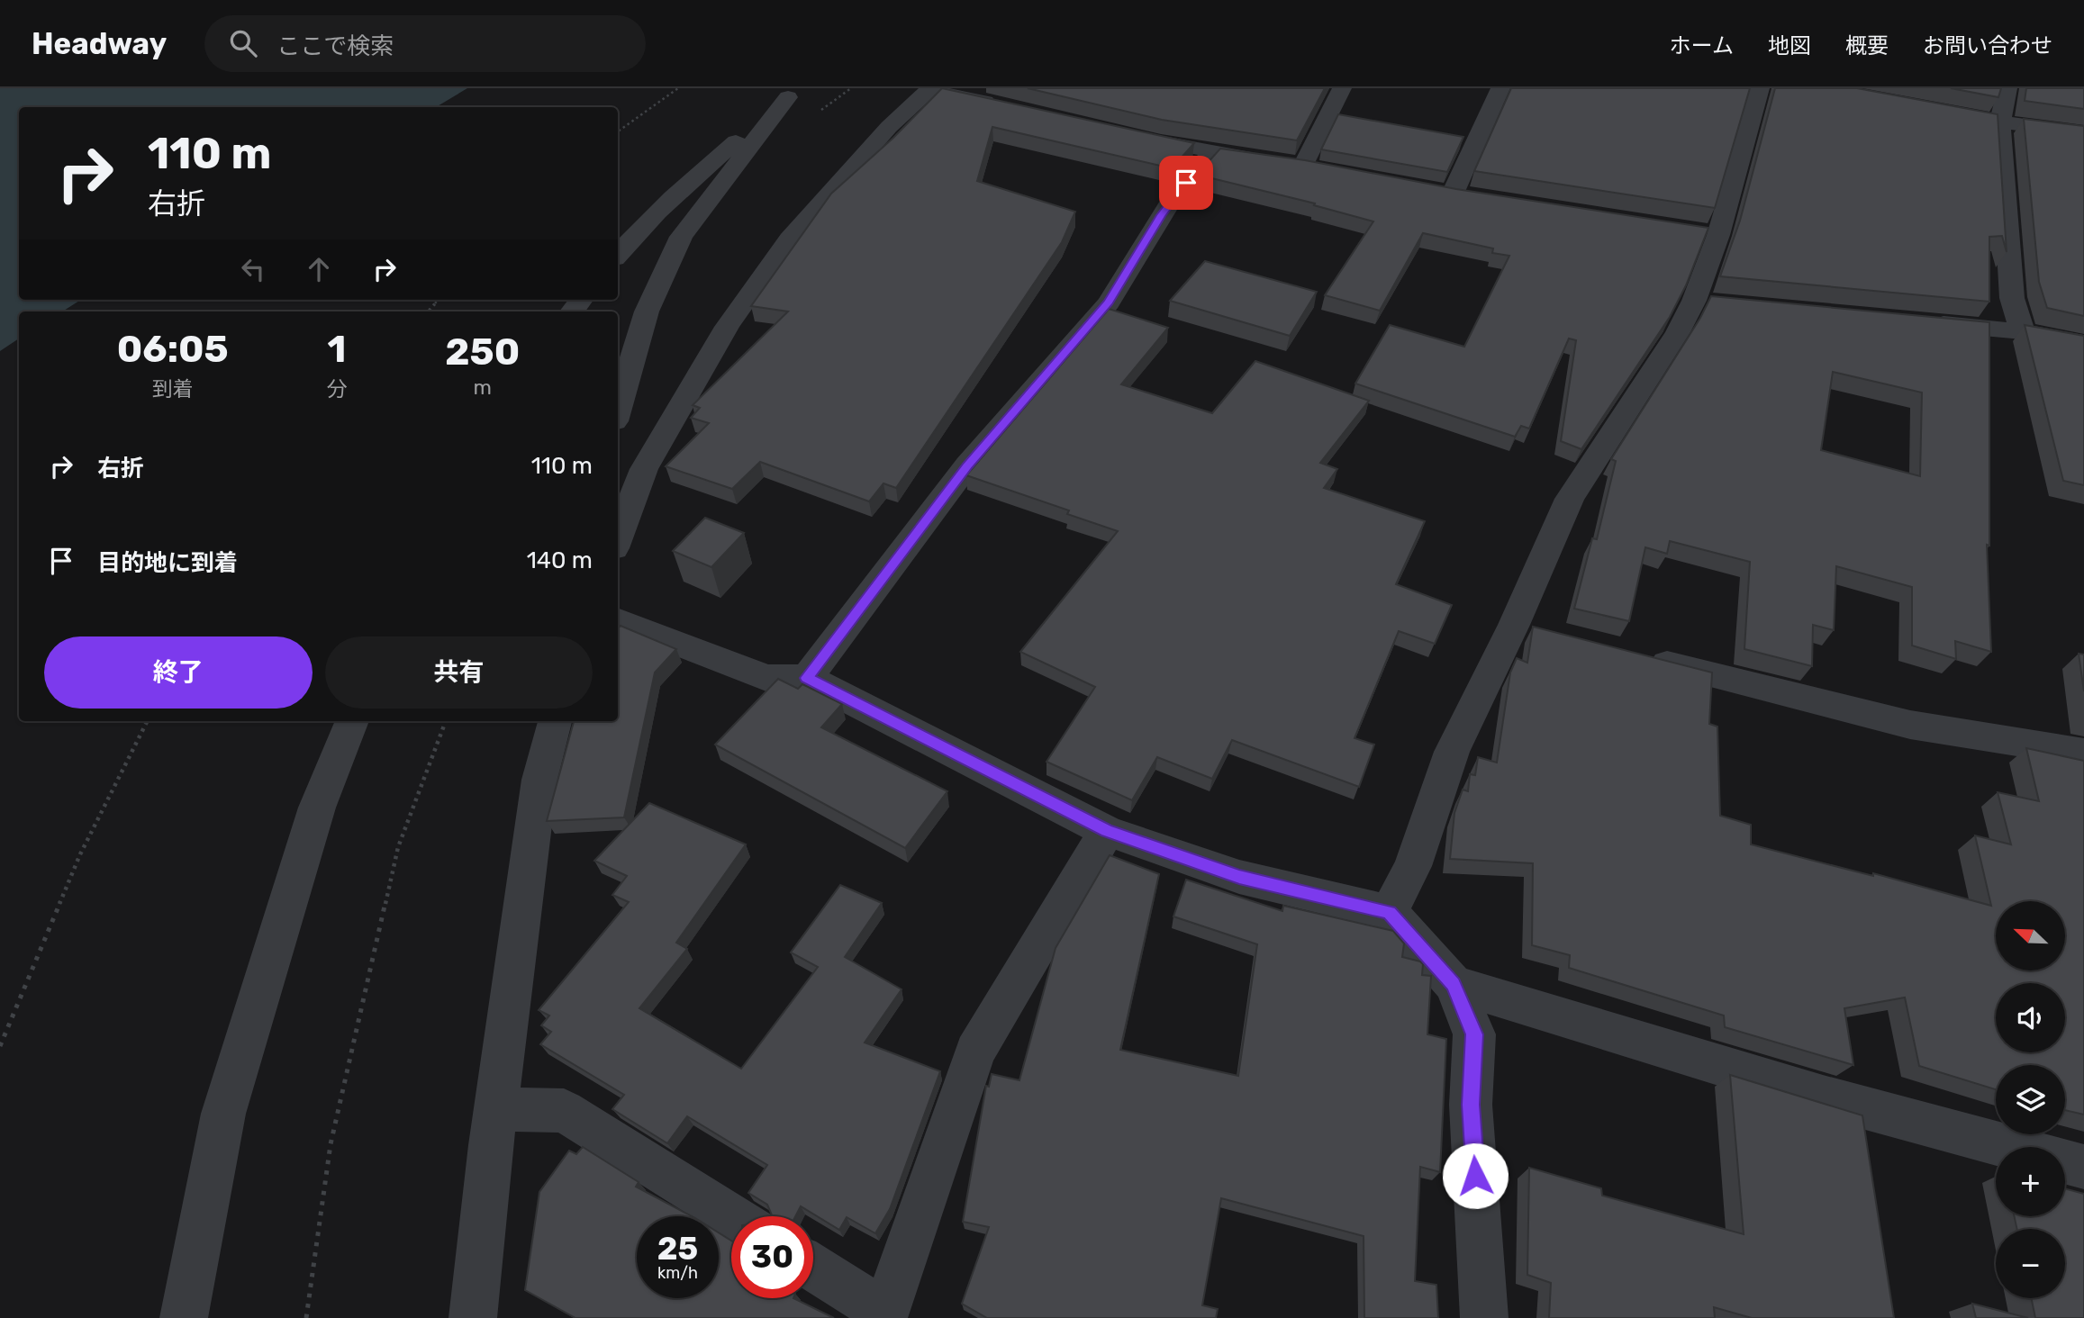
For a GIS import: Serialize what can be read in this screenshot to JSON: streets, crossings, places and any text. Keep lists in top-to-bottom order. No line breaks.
{"north":"top left","page":{"header":"Headway","search":"ここで検索","nav":["ホーム","地図","概要","お問い合わせ"],"turn":["110 m","右折"],"eta":["06:05","到着","1","分","250","m"],"list":[{"name":"右折","value":"110 m"},{"name":"目的地に到着","value":"140 m"}],"buttons":["終了","共有"],"map_buttons":["+","−"],"speed":"25 km/h","limit":"30"}}
